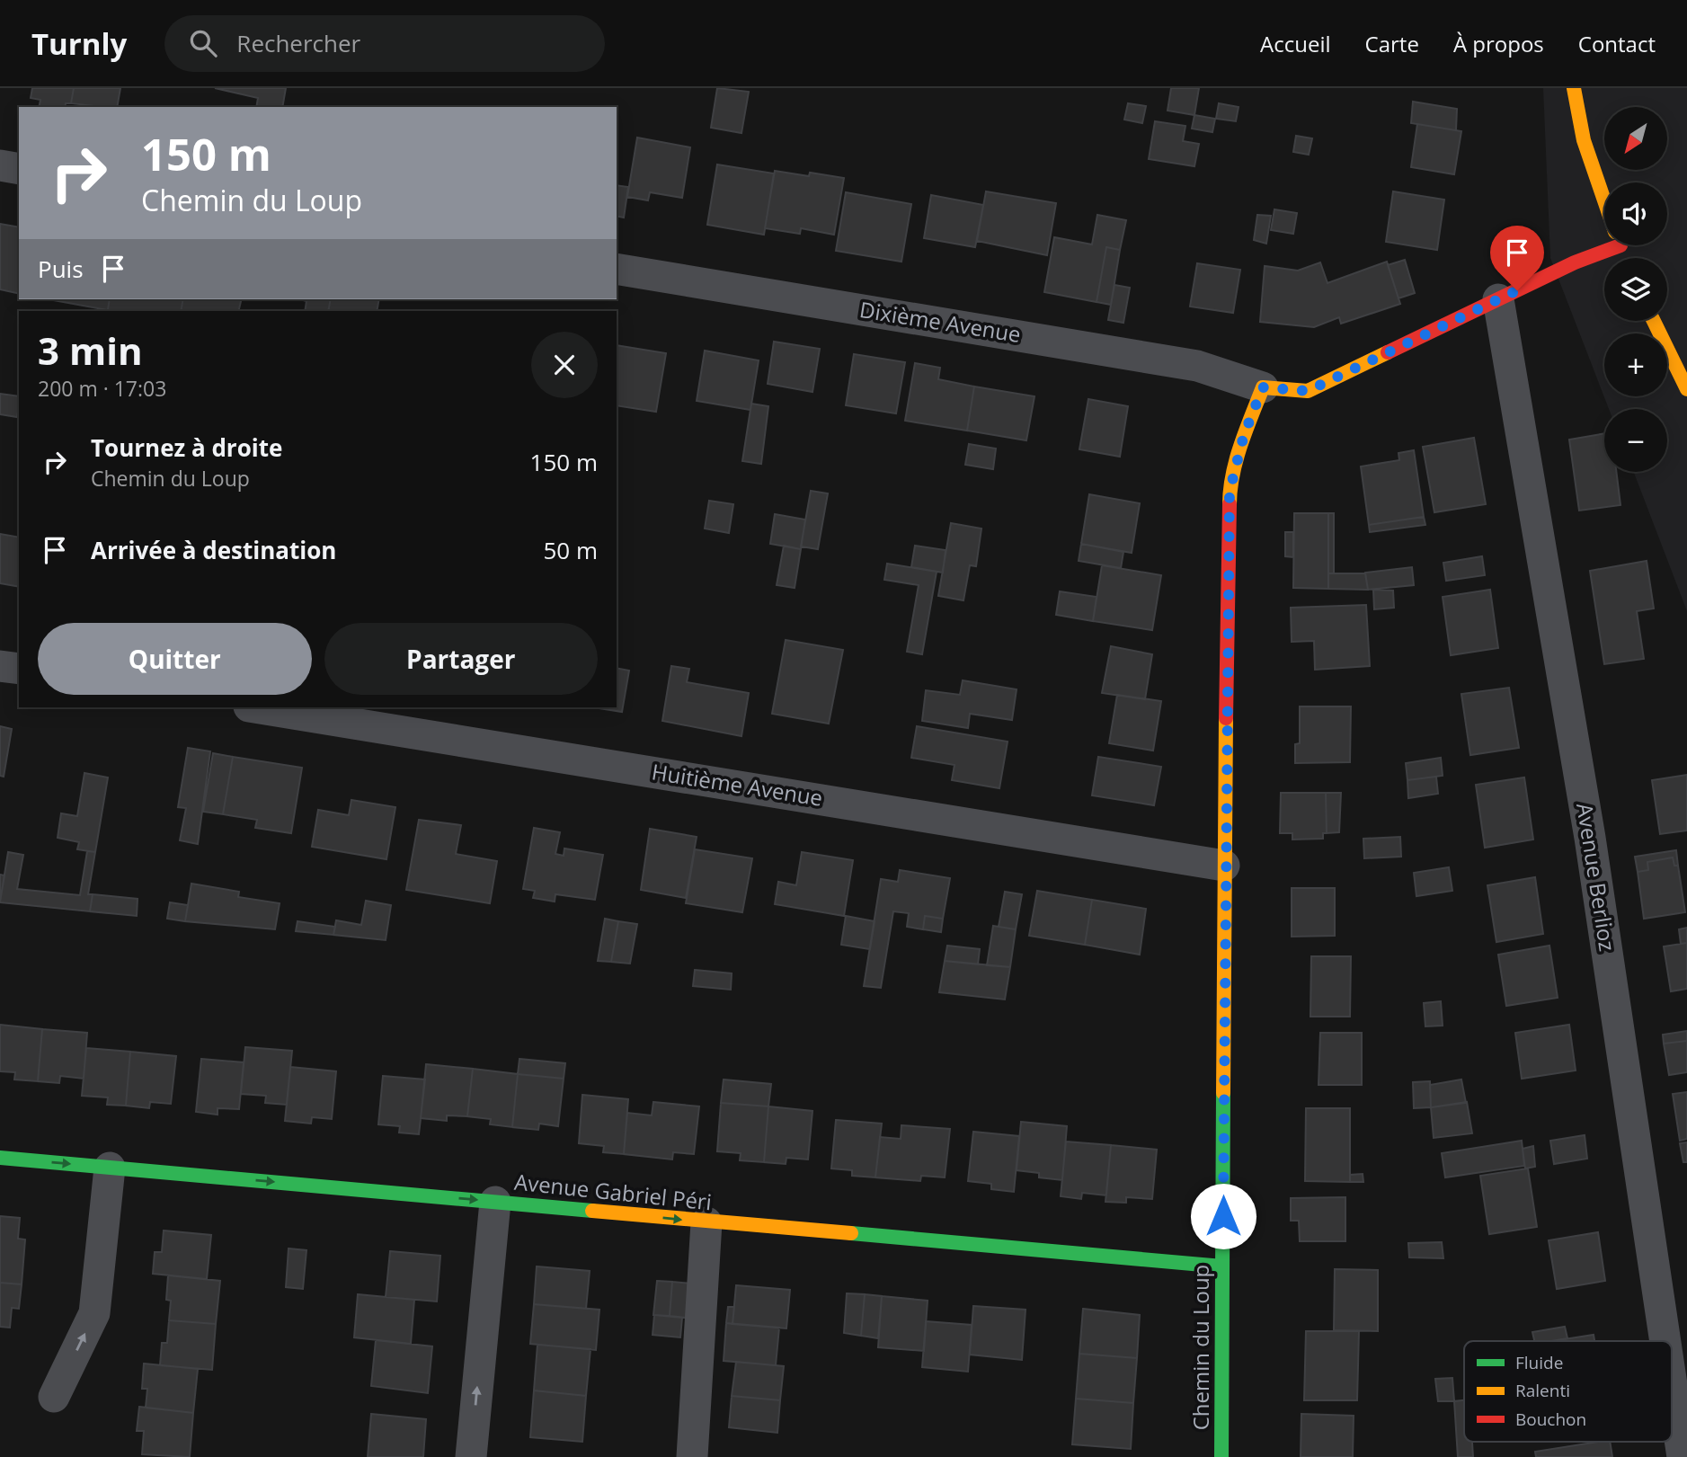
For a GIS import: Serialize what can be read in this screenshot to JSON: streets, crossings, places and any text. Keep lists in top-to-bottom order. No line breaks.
{"streets":{"street":["Dixième Avenue","Huitième Avenue","Avenue Berlioz","Avenue Gabriel Péri","Chemin du Loup"]},"crossings":[["Dixième Avenue","Chemin du Loup"],["Huitième Avenue","Chemin du Loup"],["Avenue Gabriel Péri","Chemin du Loup"]],"one_way":["Avenue Gabriel Péri"],"legend":["Fluide","Ralenti","Bouchon"],"north":"bottom left","page":{"header":"Turnly","search":"Rechercher","nav":["Accueil","Carte","À propos","Contact"],"map_buttons":["+","−"],"turn":["150 m","Chemin du Loup"],"then":"Puis","heading":["3 min","200 m · 17:03"],"list":[{"name":"Tournez à droite","note":"Chemin du Loup","value":"150 m"},{"name":"Arrivée à destination","value":"50 m"}],"buttons":["Quitter","Partager"]}}
